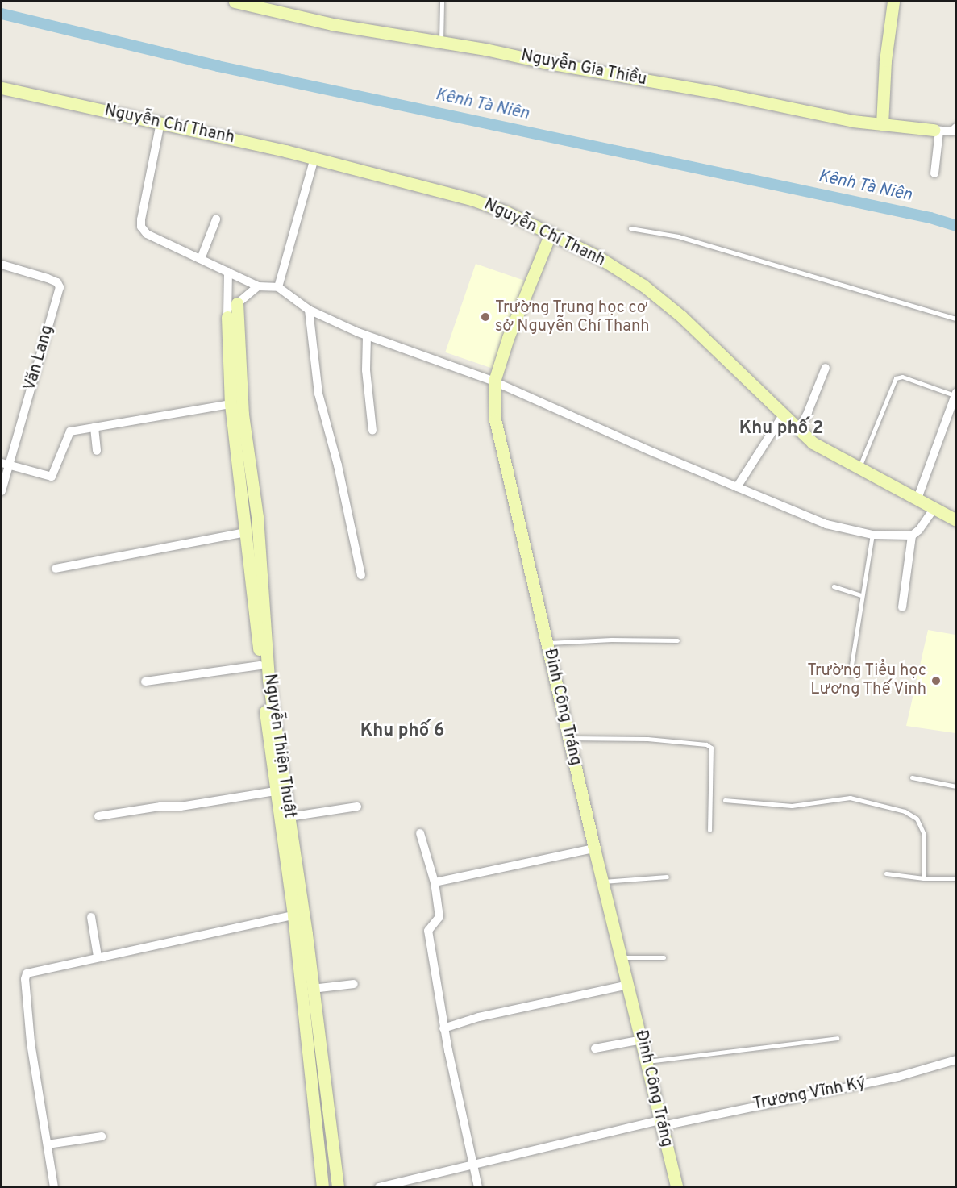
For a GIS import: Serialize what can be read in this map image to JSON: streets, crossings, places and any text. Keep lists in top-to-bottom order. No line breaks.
{"streets":{"street":["Nguyễn Gia Thiều","Nguyễn Chí Thanh","Văn Lang","Đinh Công Tráng","Nguyễn Thiện Thuật","Trương Vĩnh Ký"]},"crossings":[["Nguyễn Chí Thanh","Đinh Công Tráng"],["Đinh Công Tráng","Trương Vĩnh Ký"]],"districts":["Khu phố 2","Khu phố 6"],"water":["Kênh Tà Niên"],"places":["Trường Trung học cơ sở Nguyễn Chí Thanh","Trường Tiểu học Lương Thế Vinh"]}
